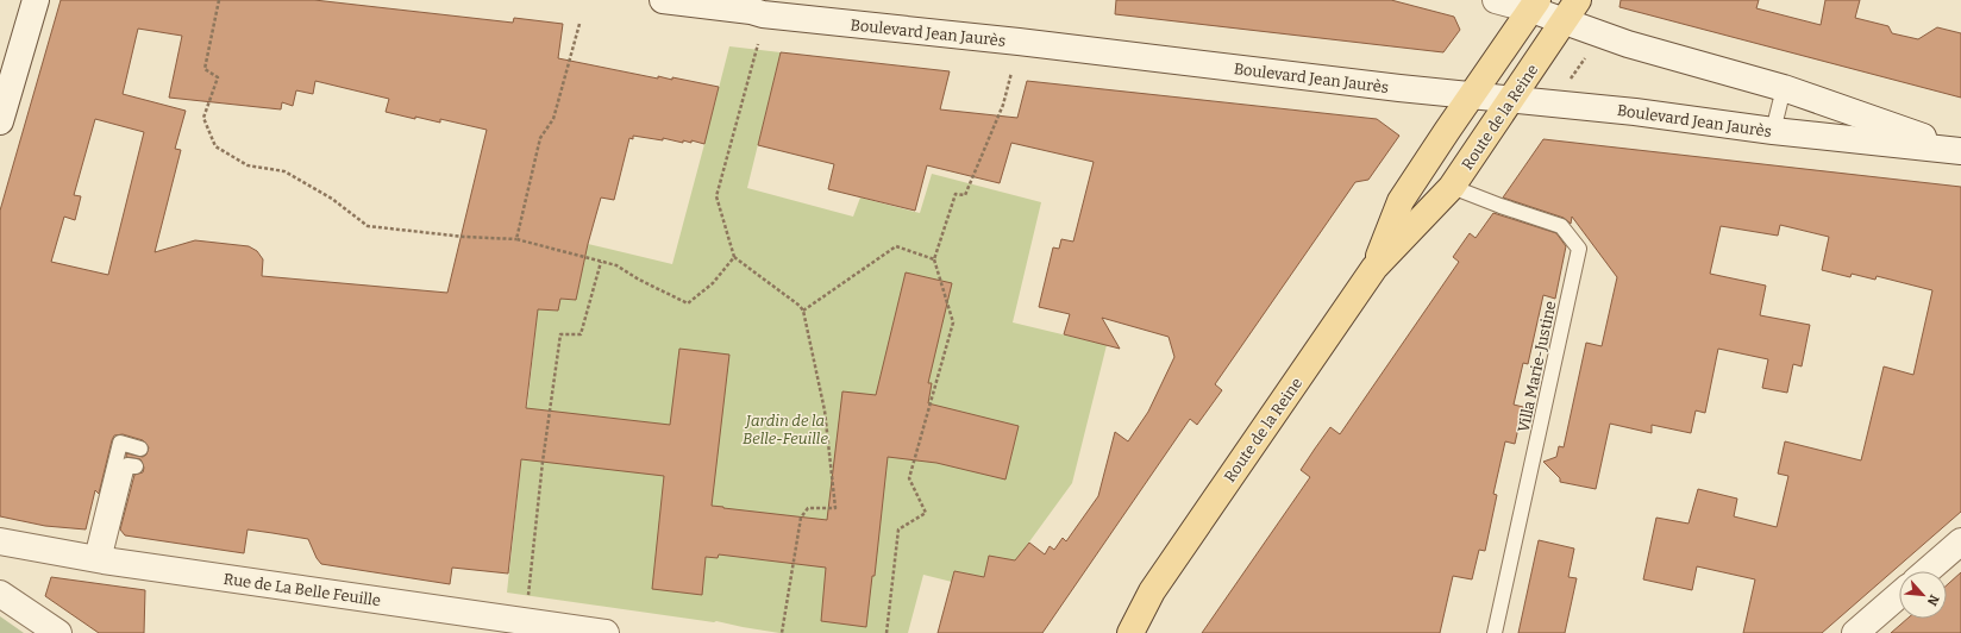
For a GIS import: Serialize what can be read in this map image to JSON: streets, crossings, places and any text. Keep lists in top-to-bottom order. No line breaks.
{"streets":{"main road":["Route de la Reine"],"street":["Boulevard Jean Jaurès","Rue de La Belle Feuille"],"lane":["Villa Marie-Justine"]},"crossings":[["Boulevard Jean Jaurès","Route de la Reine"],["Route de la Reine","Villa Marie-Justine"]],"parks":["Jardin de la Belle-Feuille"],"north":"bottom right"}
